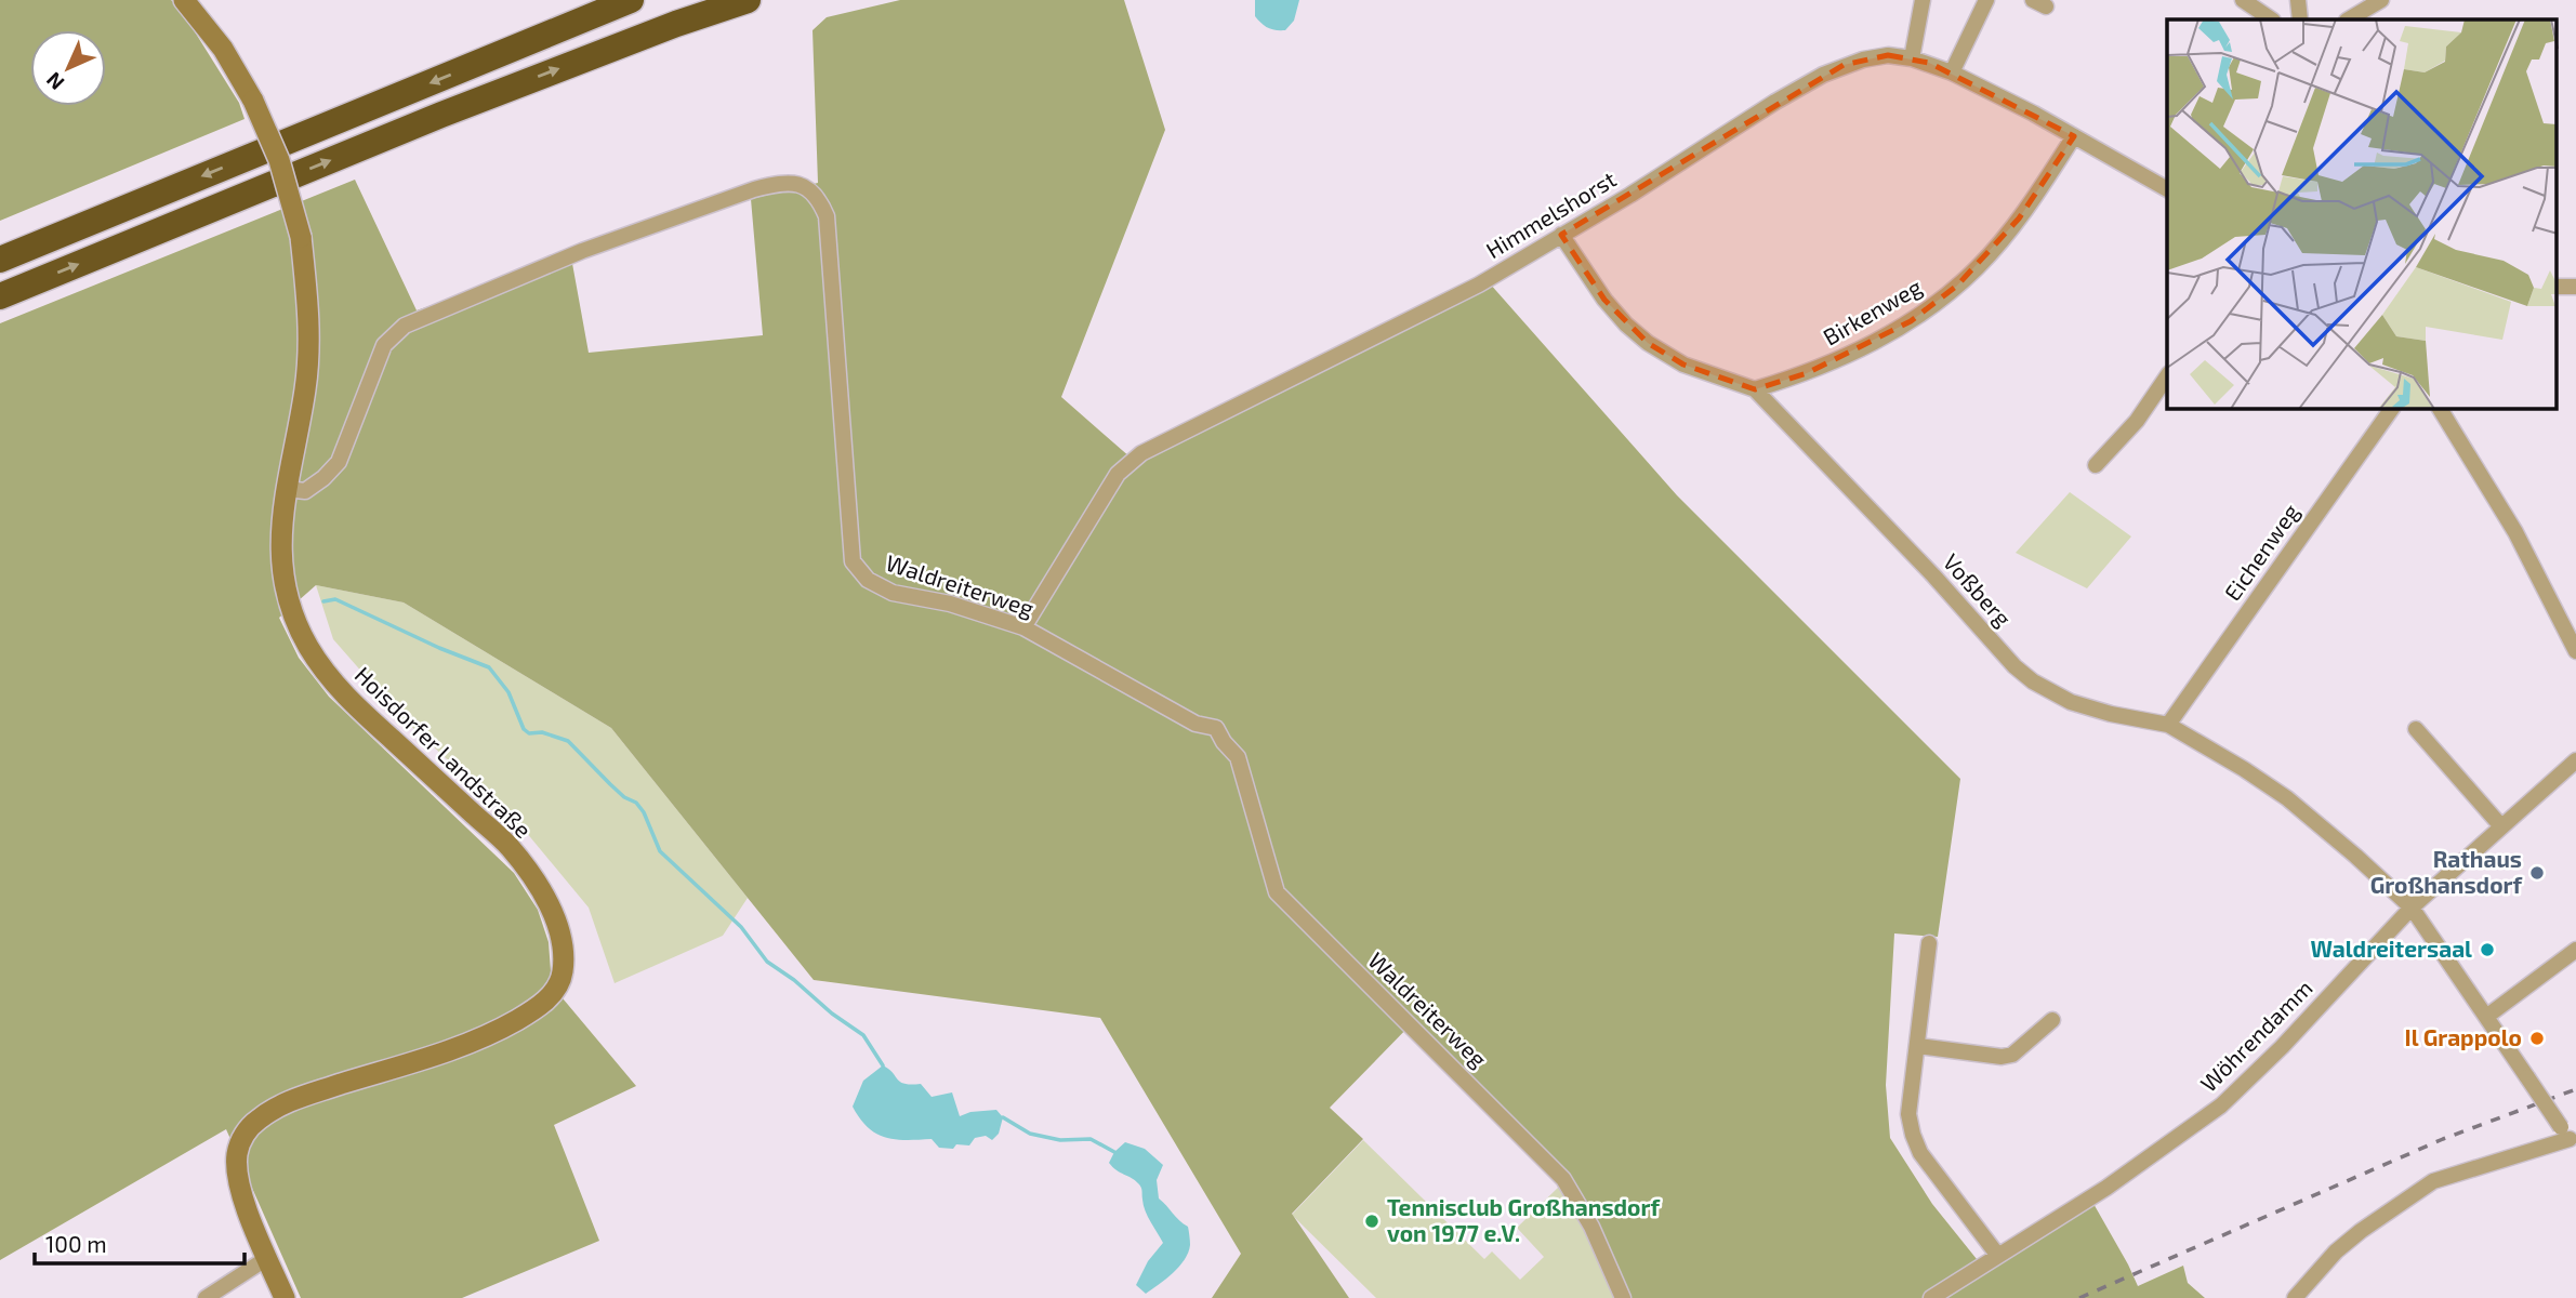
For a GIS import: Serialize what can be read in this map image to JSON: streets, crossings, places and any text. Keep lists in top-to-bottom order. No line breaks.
{"streets":{"main road":["Hoisdorfer Landstraße"],"street":["Himmelshorst","Birkenweg","Eichenweg","Waldreiterweg","Voßberg","Wöhrendamm"]},"crossings":[["Himmelshorst","Birkenweg"],["Himmelshorst","Waldreiterweg"],["Himmelshorst","Voßberg"],["Birkenweg","Voßberg"],["Eichenweg","Voßberg"],["Waldreiterweg","Hoisdorfer Landstraße"],["Voßberg","Wöhrendamm"]],"places":["Rathaus Großhansdorf","Waldreitersaal","Il Grappolo","Tennisclub Großhansdorf von 1977 e.V."],"scale_bar":"100 m","north":"bottom left"}
